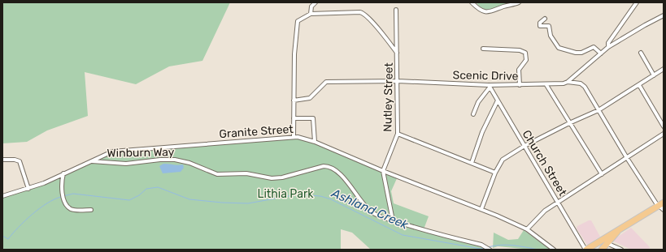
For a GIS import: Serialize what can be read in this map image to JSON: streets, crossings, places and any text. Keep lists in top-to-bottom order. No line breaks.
{"streets":{"street":["Scenic Drive","Nutley Street","Granite Street","Winburn Way","Church Street"]},"crossings":[["Scenic Drive","Nutley Street"],["Scenic Drive","Church Street"],["Nutley Street","Granite Street"],["Granite Street","Winburn Way"]],"water":["Ashland Creek"],"parks":["Lithia Park"]}
